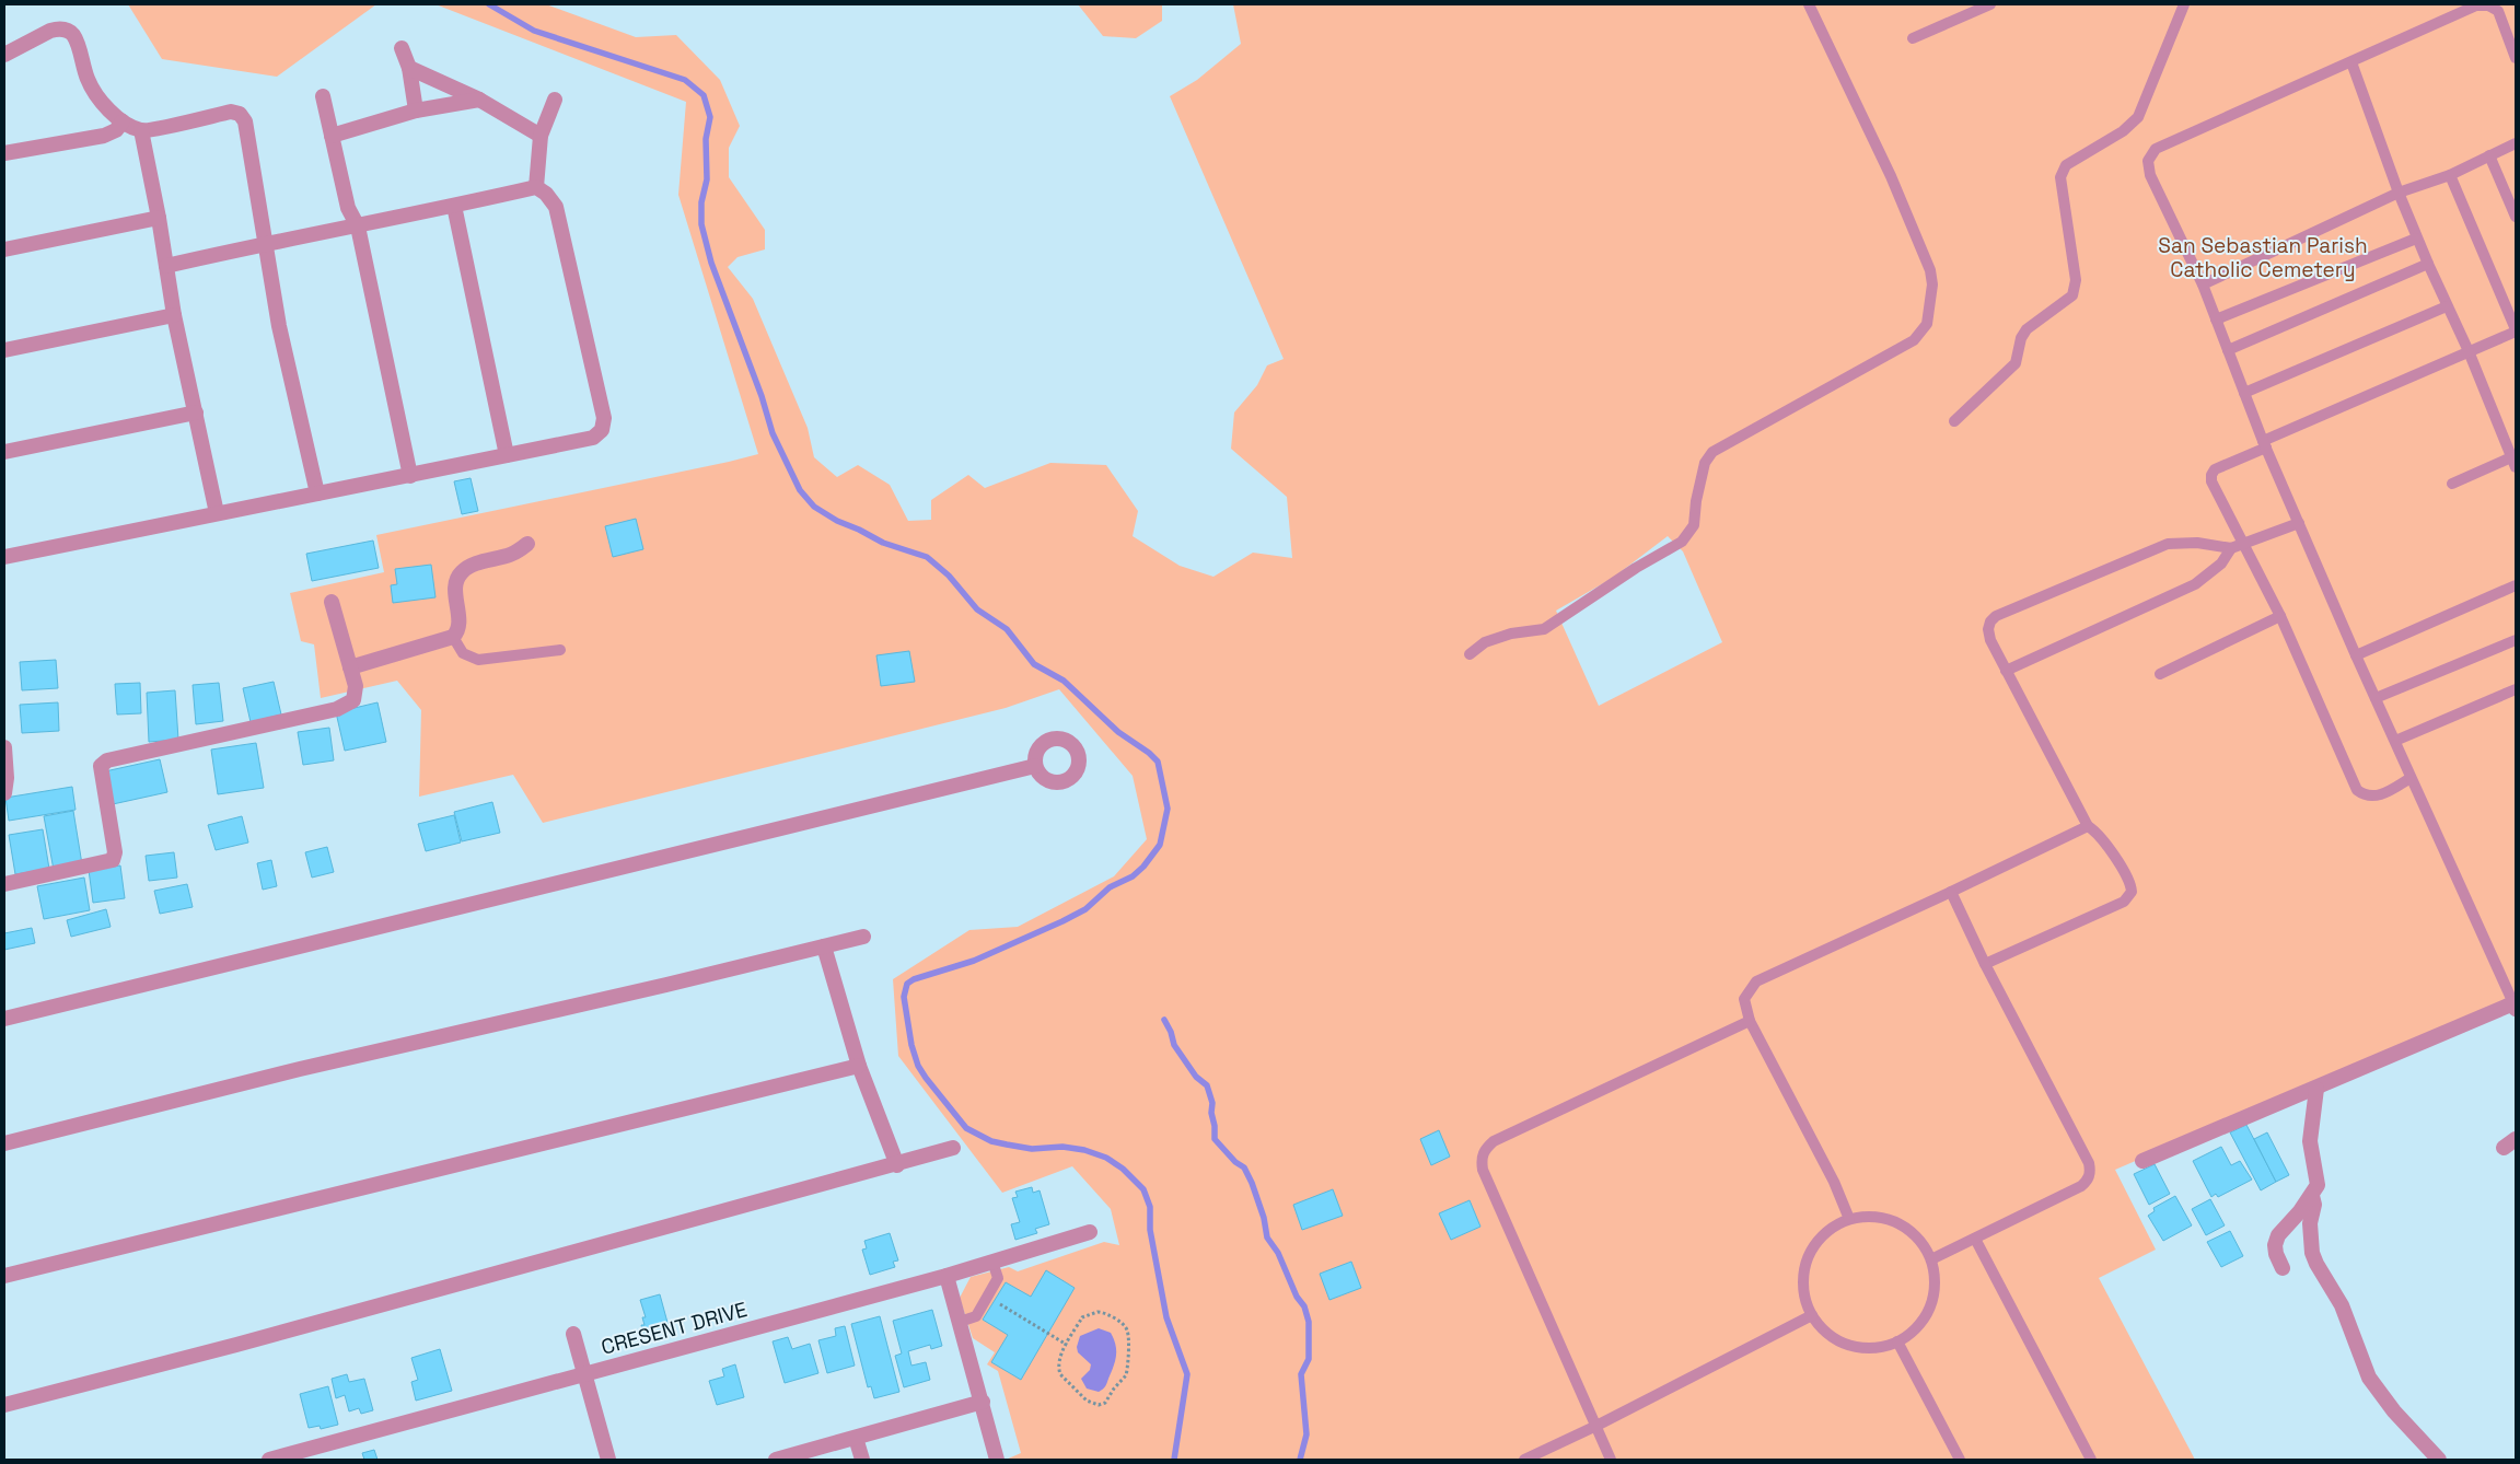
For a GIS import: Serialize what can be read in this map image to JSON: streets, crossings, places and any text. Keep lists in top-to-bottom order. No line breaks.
{"streets":{"street":["CRESENT DRIVE"]},"parks":["San Sebastian Parish Catholic Cemetery"]}
